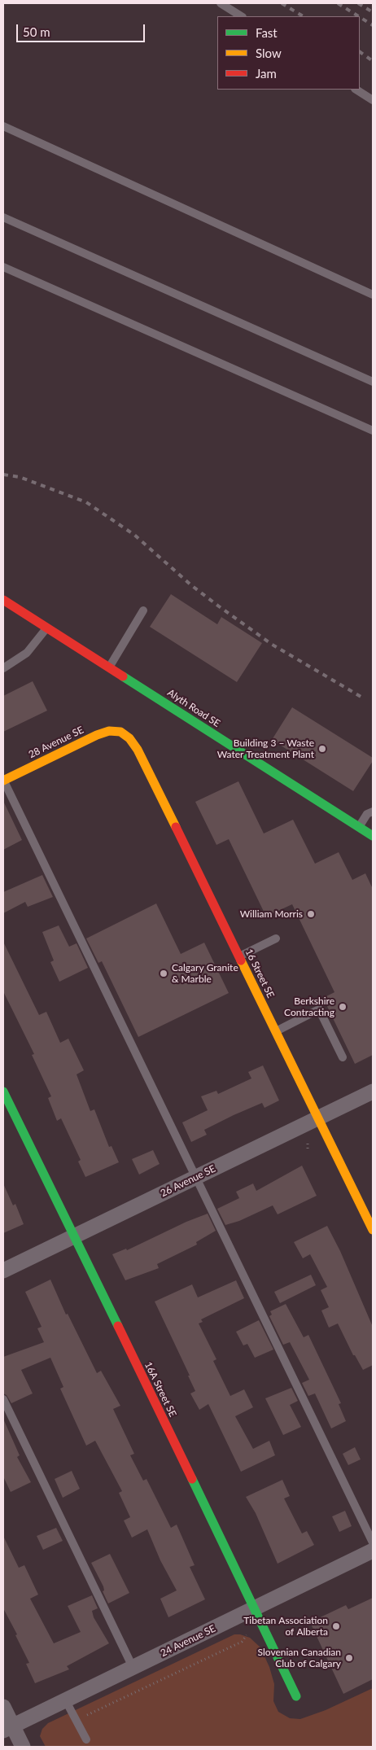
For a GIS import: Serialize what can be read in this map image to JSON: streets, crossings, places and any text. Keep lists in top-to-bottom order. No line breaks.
{"streets":{"street":["Alyth Road SE","28 Avenue SE","16 Street SE","26 Avenue SE","16A Street SE","24 Avenue SE"]},"crossings":[["28 Avenue SE","16 Street SE"],["16 Street SE","26 Avenue SE"],["26 Avenue SE","16A Street SE"],["16A Street SE","24 Avenue SE"]],"places":["Building 3 – Waste Water Treatment Plant","William Morris","Calgary Granite & Marble","Berkshire Contracting","Tibetan Association of Alberta","Slovenian Canadian Club of Calgary"],"legend":["Fast","Slow","Jam"],"scale_bar":"50 m"}
